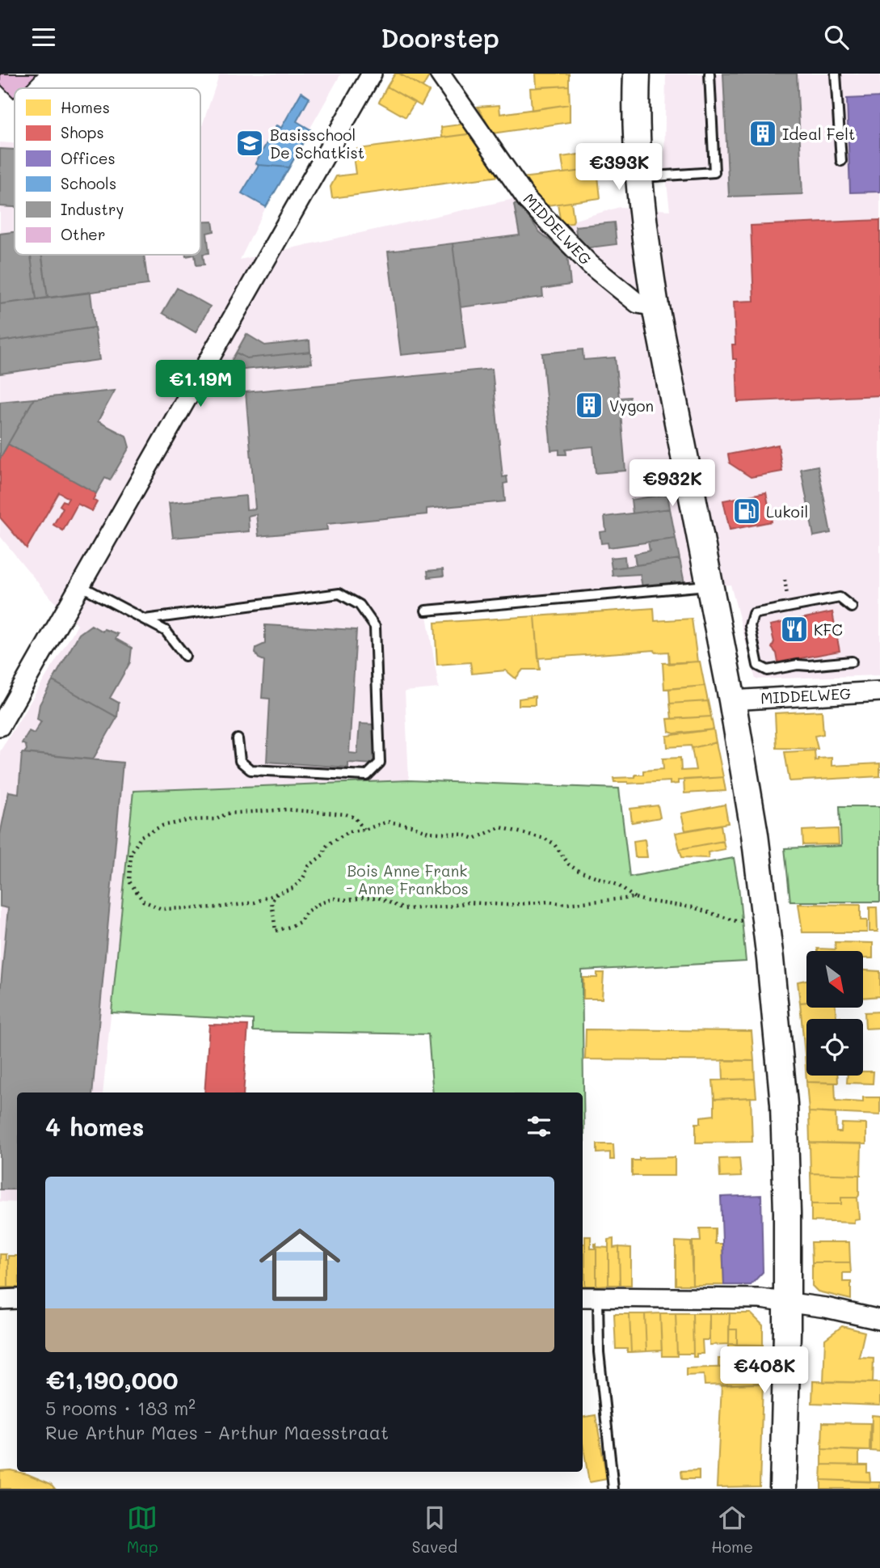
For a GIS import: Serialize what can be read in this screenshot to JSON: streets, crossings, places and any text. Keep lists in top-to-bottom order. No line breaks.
{"streets":{"street":["MIDDELWEG"]},"parks":["Bois Anne Frank - Anne Frankbos"],"places":{"building":["Ideal Felt","Vygon"],"school or university":["Basisschool De Schatkist"],"fuel station":["Lukoil"],"restaurant":["KFC"]},"legend":["Homes","Shops","Offices","Schools","Industry","Other"],"north":"bottom right","page":{"header":"Doorstep","price":["€393K","€1.19M","€932K","€408K"],"heading":"4 homes","list":[{"name":"€1,190,000","note":"5 rooms · 183 m² · Rue Arthur Maes - Arthur Maesstraat"}],"tabs":["Map","Saved","Home"]}}
